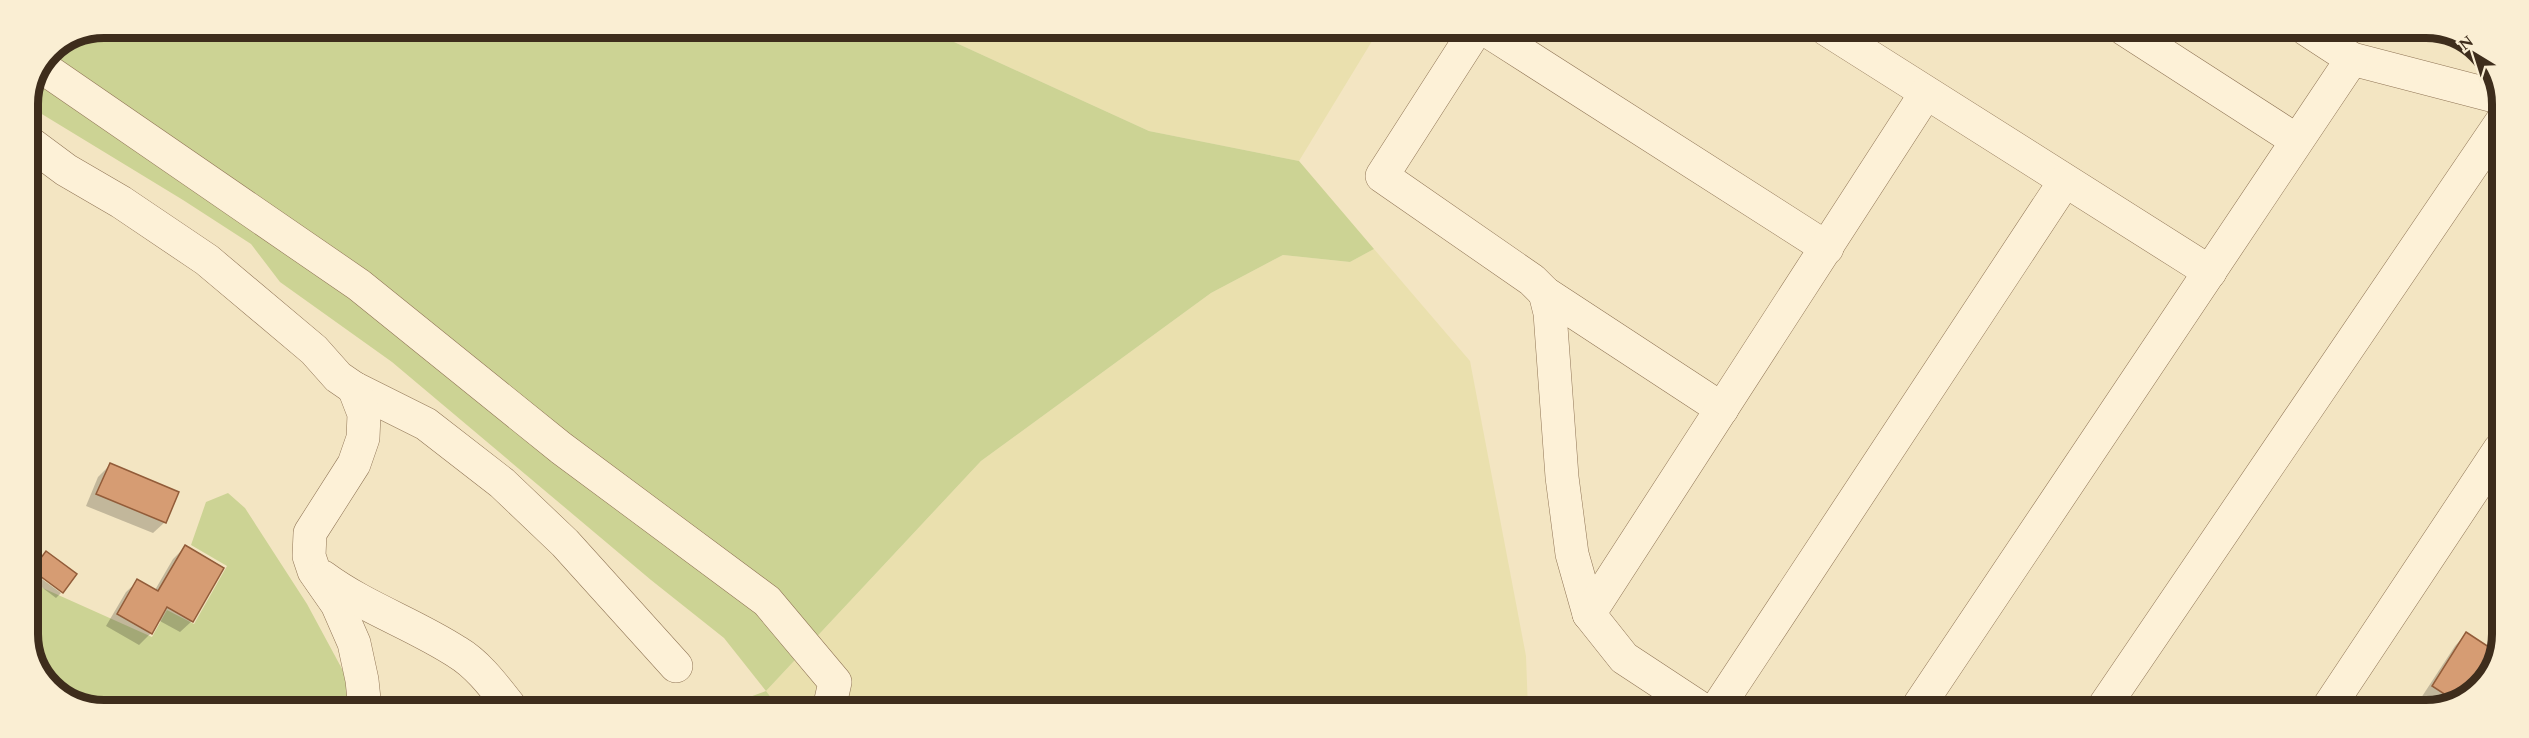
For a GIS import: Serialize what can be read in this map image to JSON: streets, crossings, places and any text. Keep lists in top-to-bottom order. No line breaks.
{"north":"top left"}
